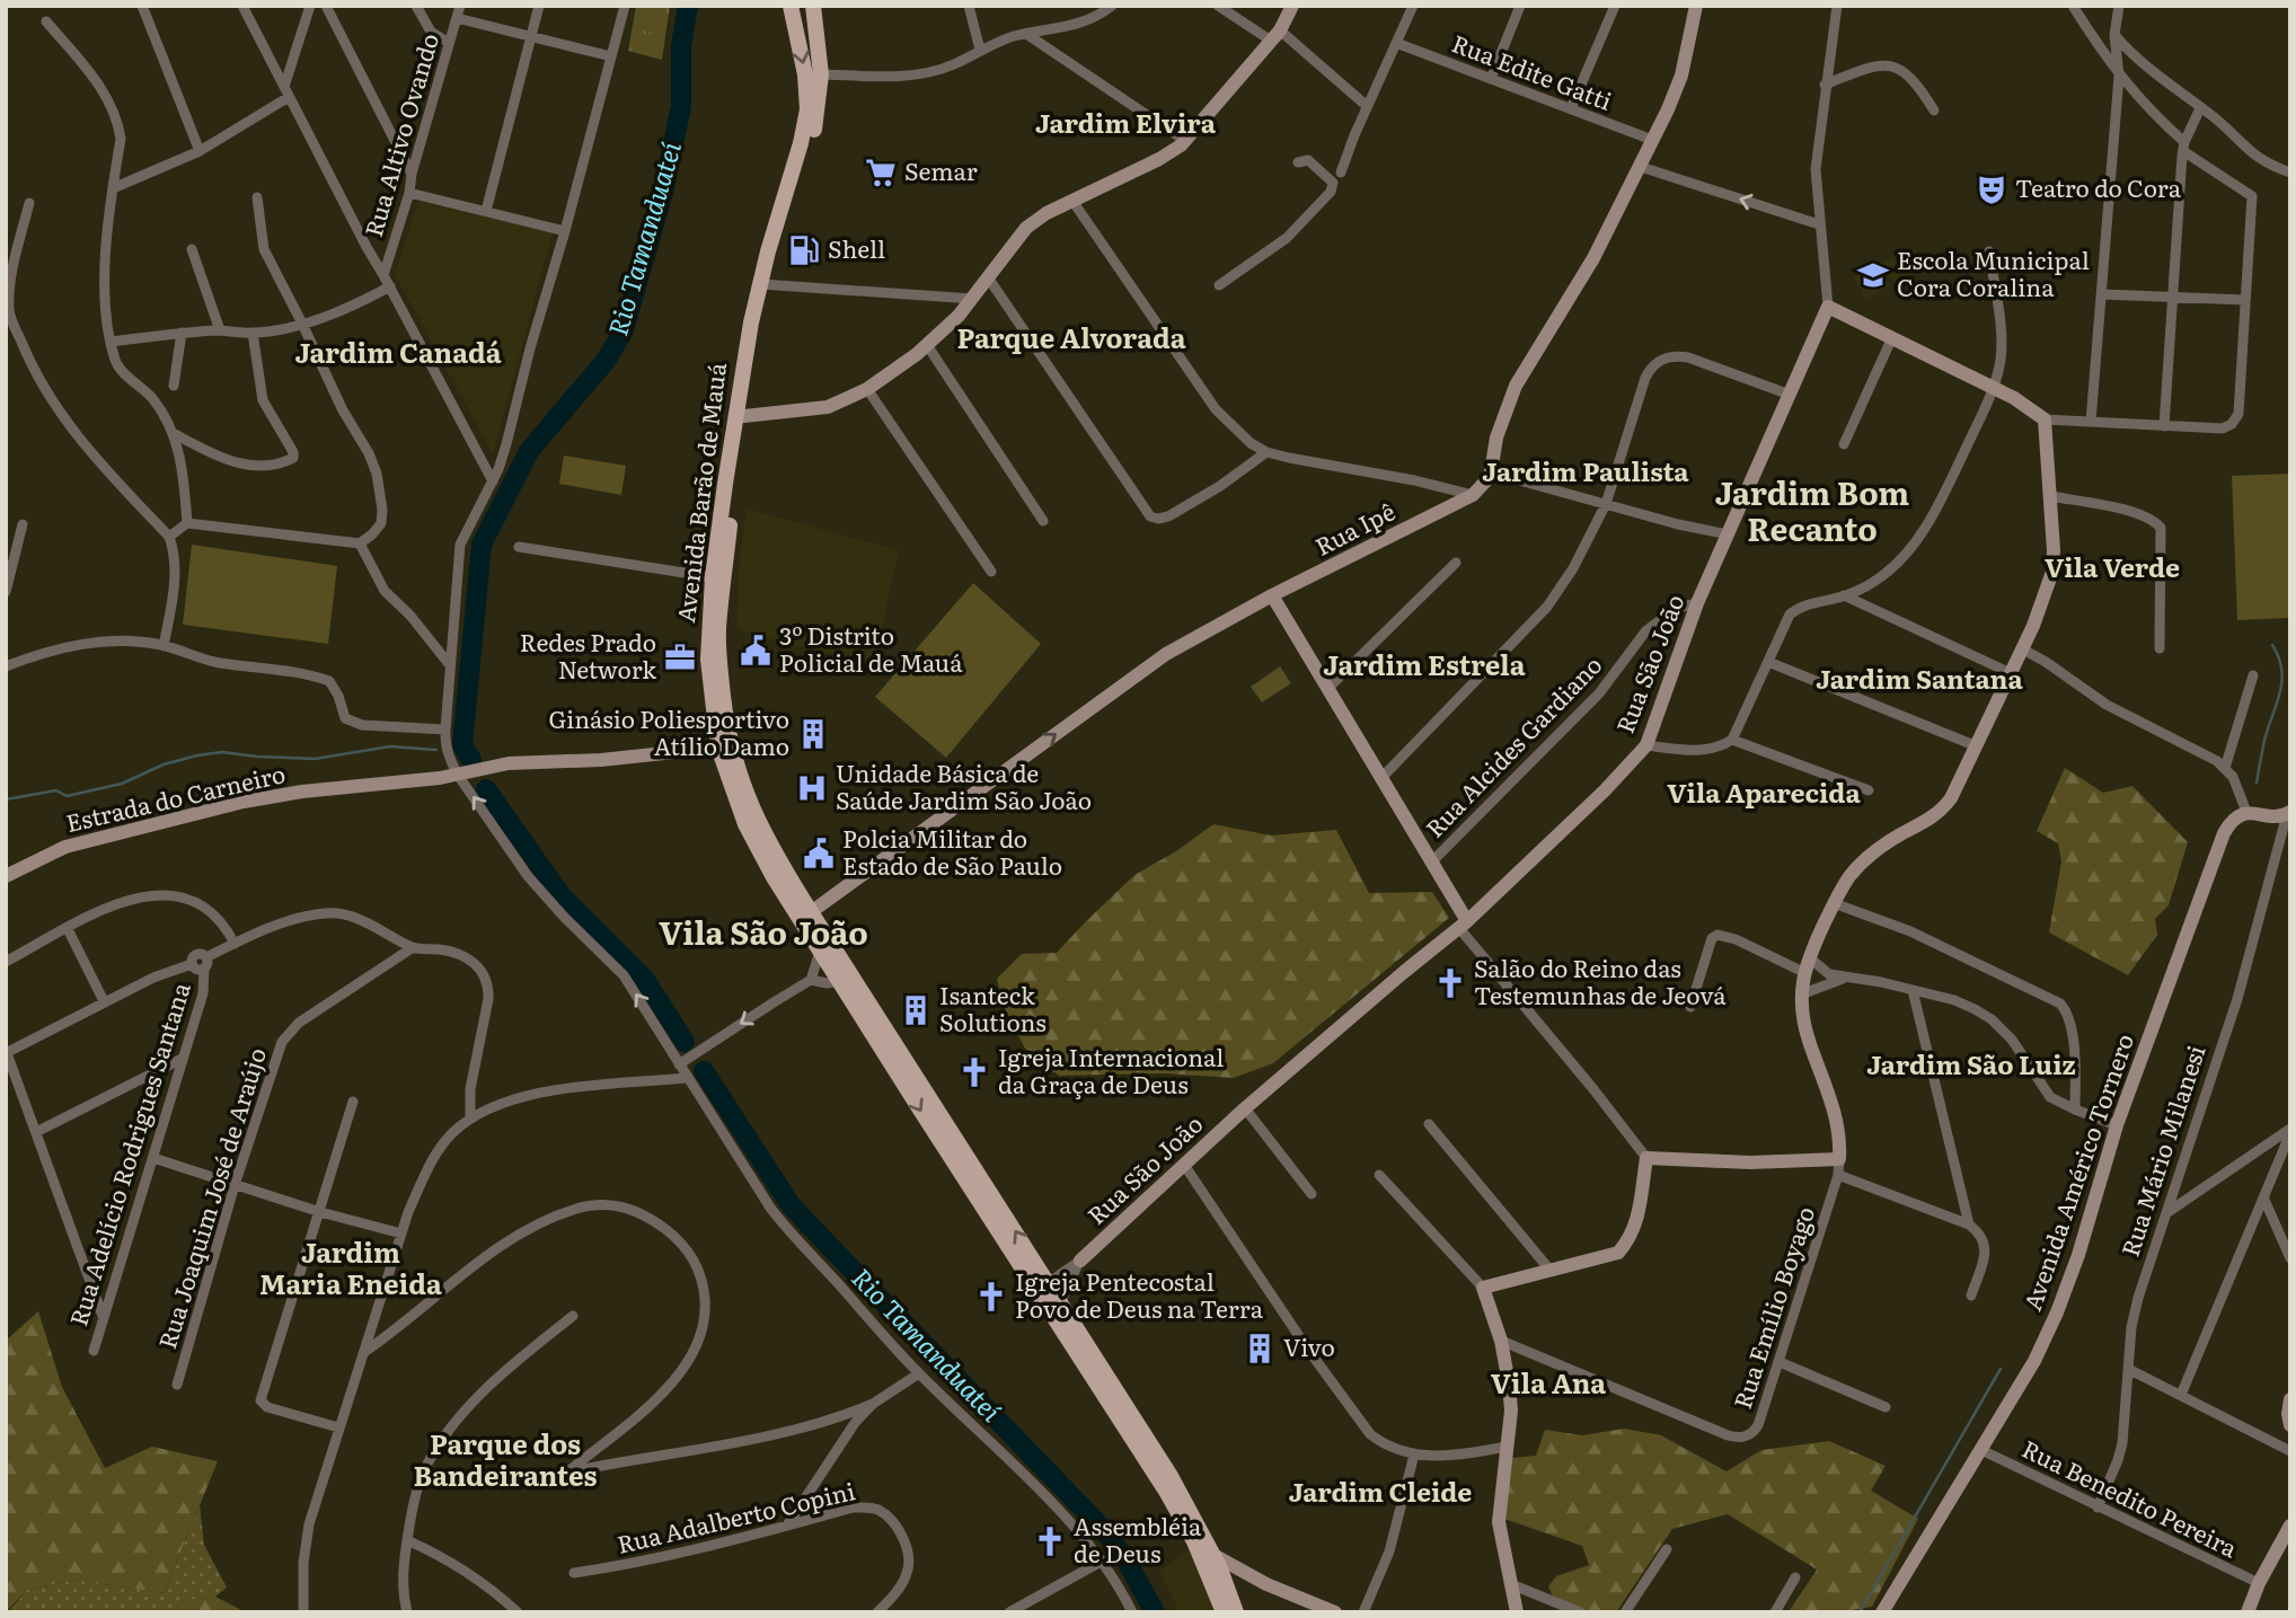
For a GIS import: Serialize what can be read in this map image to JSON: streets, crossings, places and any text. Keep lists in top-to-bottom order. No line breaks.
{"streets":{"main road":["Avenida Barão de Mauá"],"street":["Rua Edite Gatti","Rua Altivo Ovando","Rua Ipê","Rua São João","Rua Alcides Gardiano","Estrada do Carneiro","Rua Mário Milanesi","Rua Adelício Rodrigues Santana","Avenida Américo Tornero","Rua Joaquim José de Araújo","Rua Emílio Boyago","Rua Benedito Pereira","Rua Adalberto Copini"]},"crossings":[["Rua Edite Gatti","Rua Ipê"],["Avenida Barão de Mauá","Rua Ipê"],["Avenida Barão de Mauá","Rua São João"],["Avenida Barão de Mauá","Estrada do Carneiro"],["Rua São João","Rua Alcides Gardiano"],["Rua Mário Milanesi","Rua Benedito Pereira"],["Avenida Américo Tornero","Rua Benedito Pereira"]],"one_way":["Rua Ipê"],"districts":["Jardim Elvira","Parque Alvorada","Jardim Canadá","Jardim Paulista","Jardim Bom Recanto","Vila Verde","Jardim Estrela","Jardim Santana","Vila Aparecida","Vila São João","Jardim São Luiz","Jardim Maria Eneida","Vila Ana","Parque dos Bandeirantes","Jardim Cleide"],"water":["Rio Tamanduateí"],"places":{"supermarket":["Semar"],"theatre":["Teatro do Cora"],"fuel station":["Shell"],"school or university":["Escola Municipal Cora Coralina"],"public building":["3º Distrito Policial de Mauá","Polcia Militar do Estado de São Paulo"],"office":["Redes Prado Network"],"building":["Ginásio Poliesportivo Atílio Damo","Isanteck Solutions","Vivo"],"hospital":["Unidade Básica de Saúde Jardim São João"],"church":["Salão do Reino das Testemunhas de Jeová","Igreja Internacional da Graça de Deus","Igreja Pentecostal Povo de Deus na Terra","Assembléia de Deus"]}}
